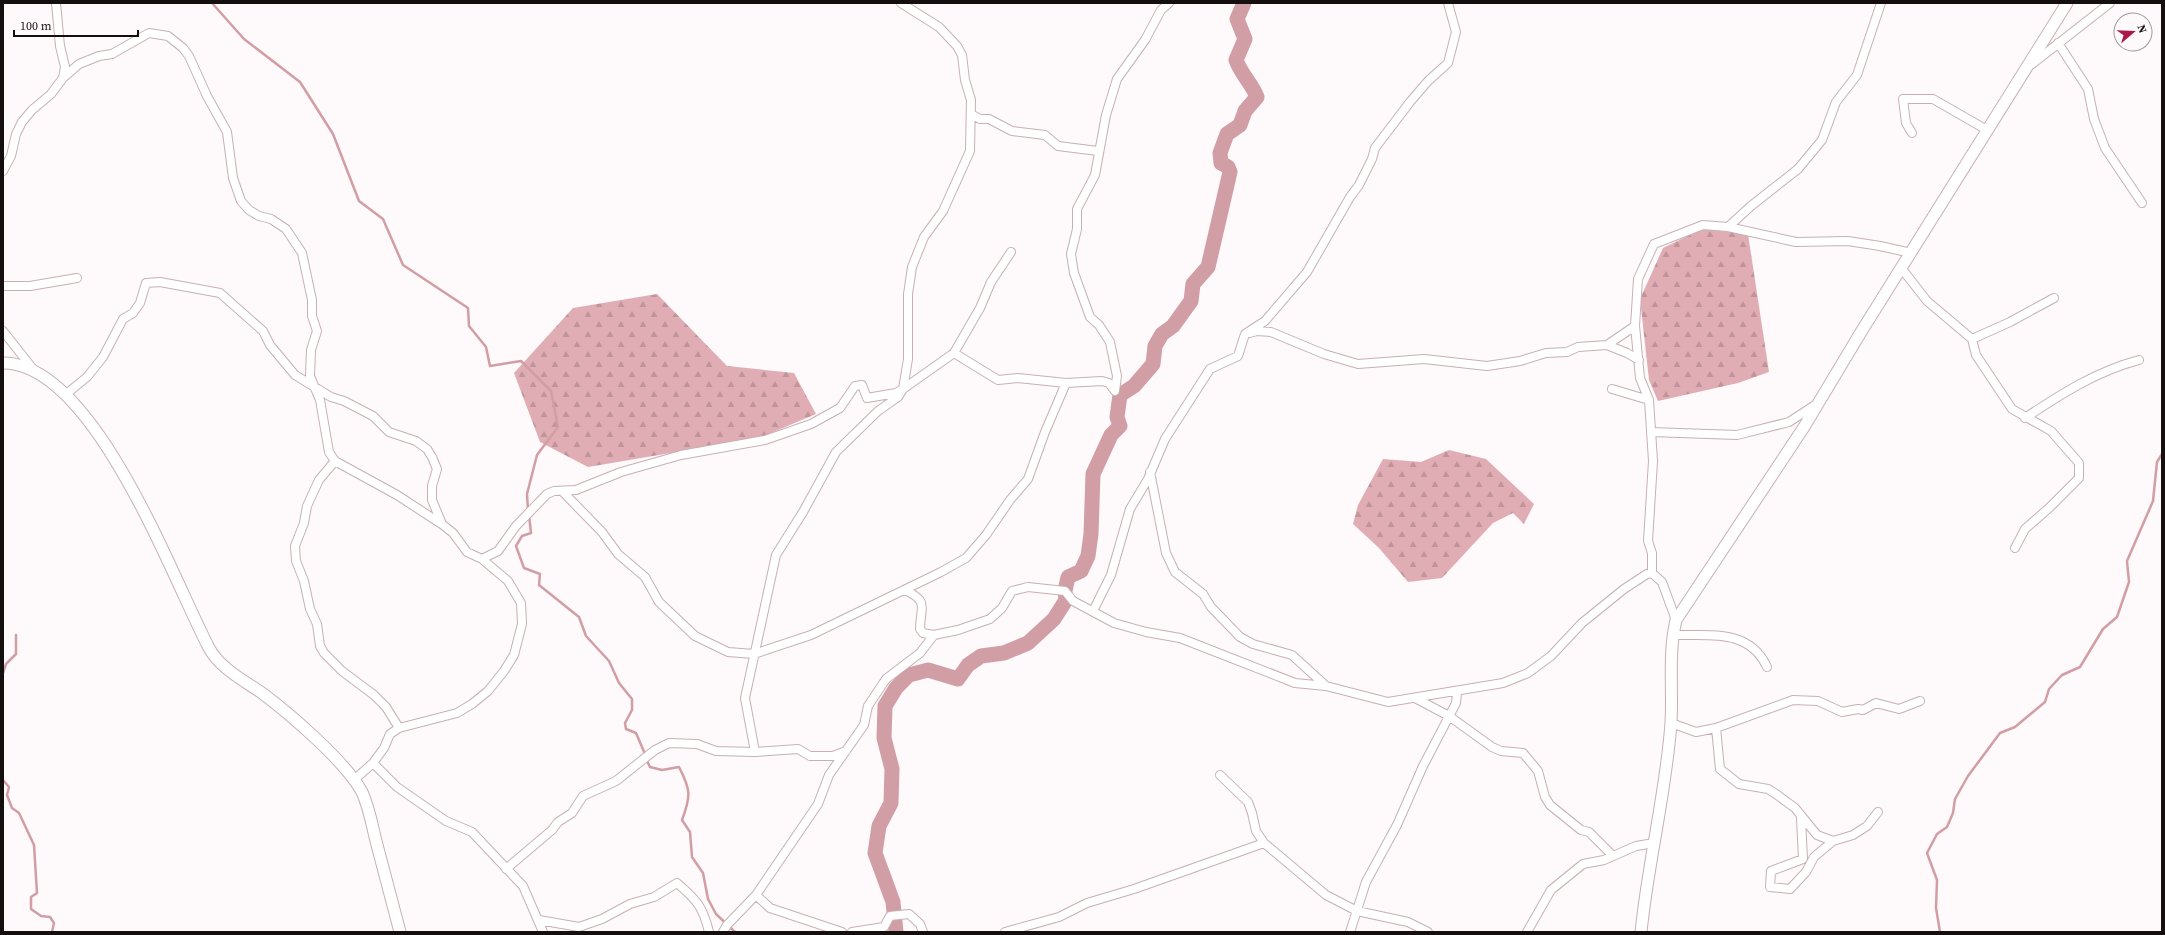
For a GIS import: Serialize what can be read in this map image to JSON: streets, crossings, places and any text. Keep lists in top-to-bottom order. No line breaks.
{"scale_bar":"100 m","north":"right"}
